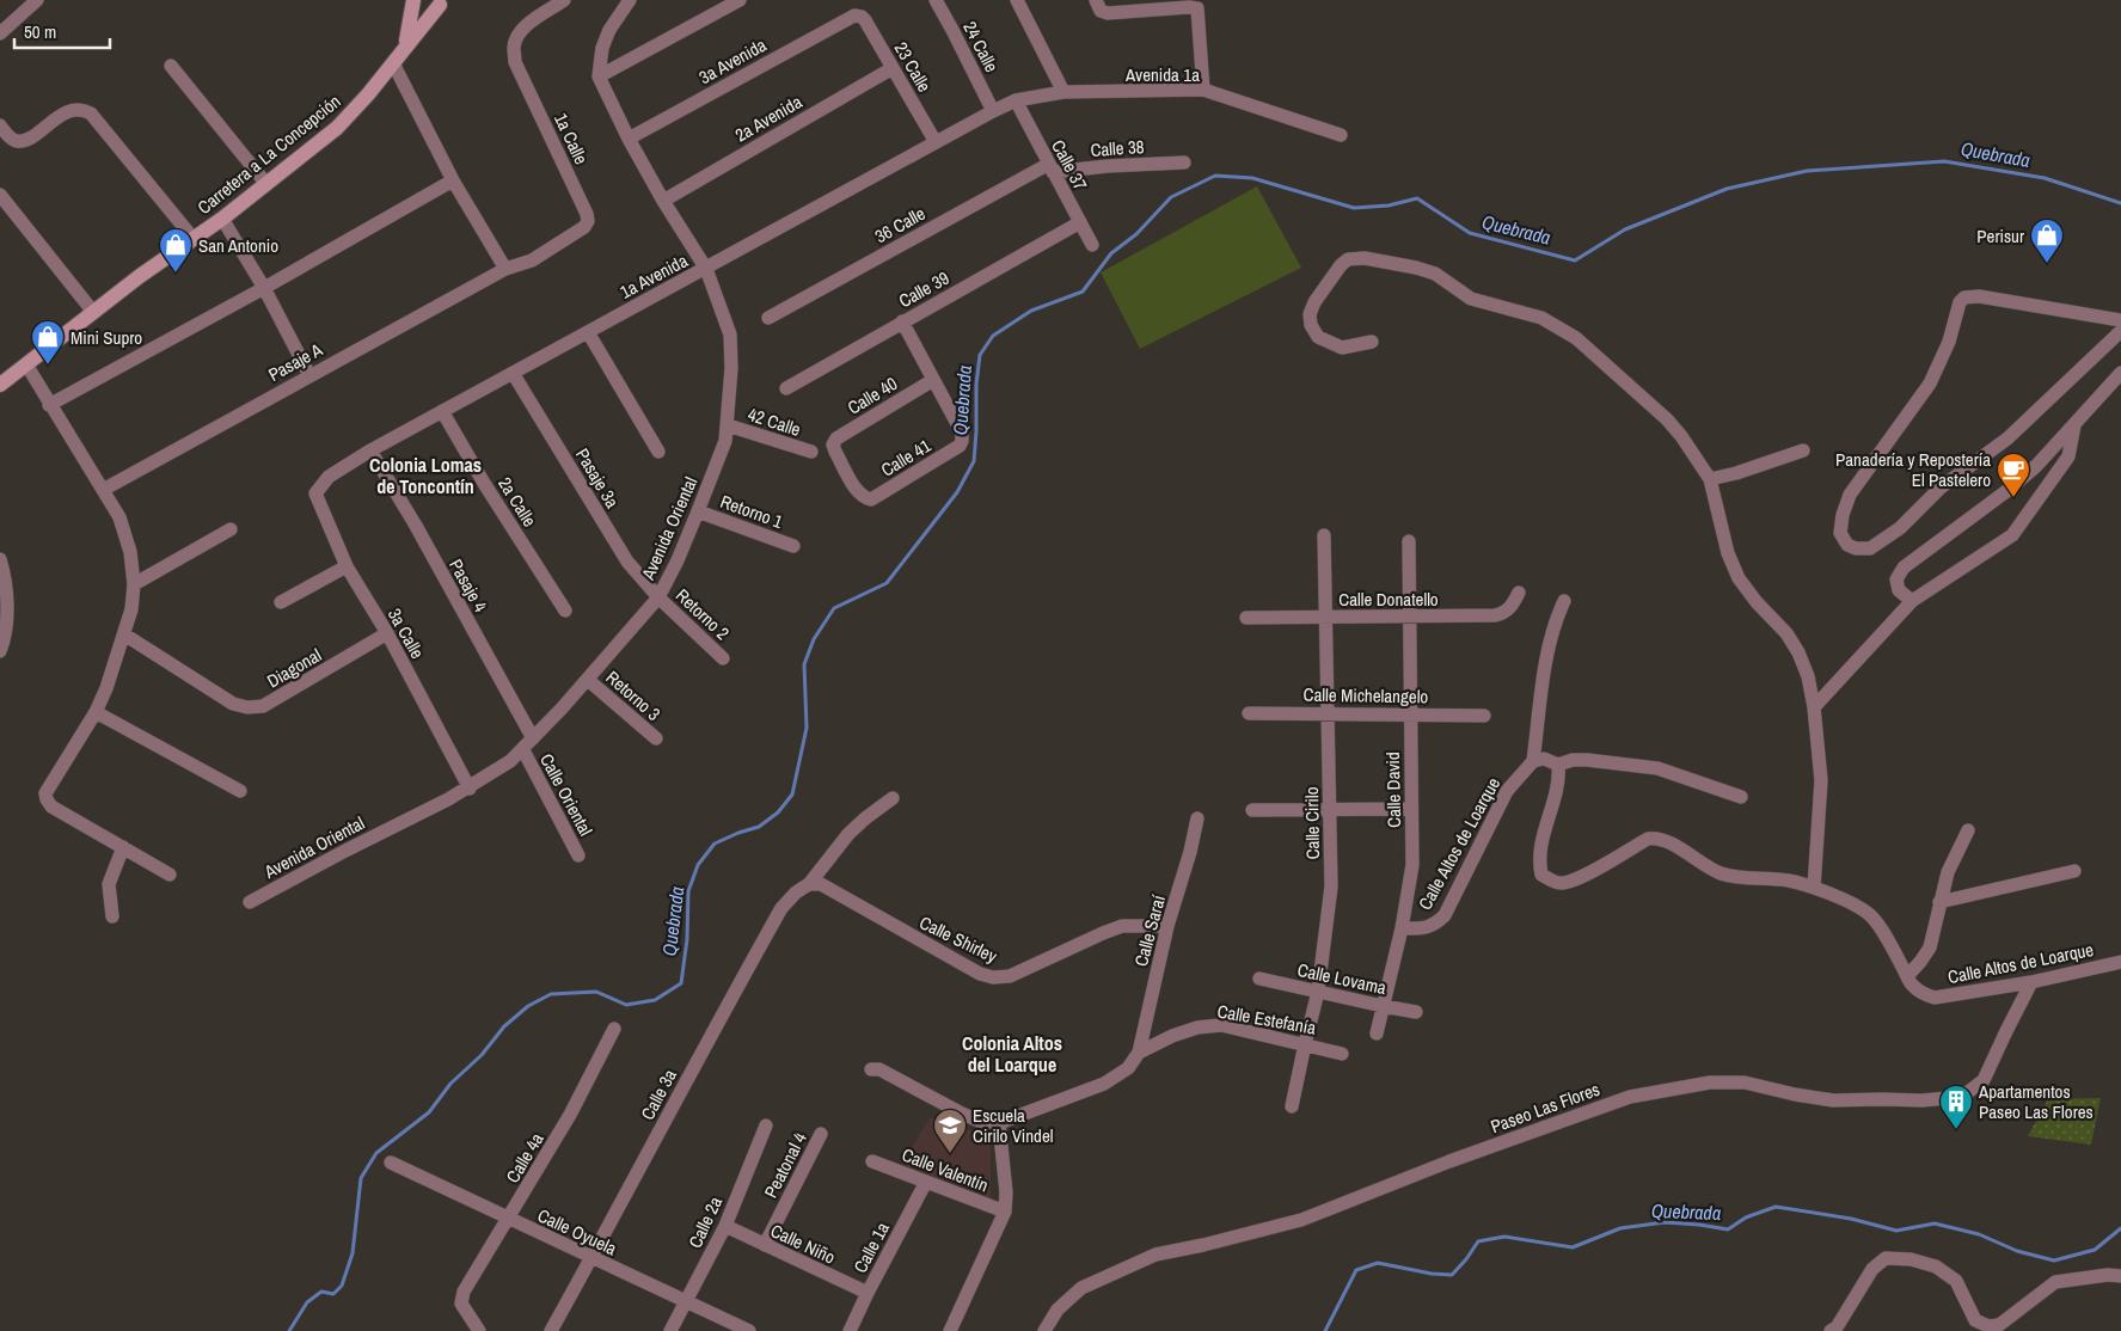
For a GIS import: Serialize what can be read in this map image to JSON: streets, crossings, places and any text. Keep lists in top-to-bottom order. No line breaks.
{"streets":{"main road":["Carretera a La Concepción"],"street":["24 Calle","3a Avenida","23 Calle","Avenida 1a","2a Avenida","1a Calle","Calle 38","Calle 37","36 Calle","1a Avenida","Calle 39","Pasaje A","Calle 40","42 Calle","Calle 41","Pasaje 3a","2a Calle","Retorno 1","Avenida Oriental","Pasaje 4","Calle Donatello","Retorno 2","3a Calle","Diagonal","Retorno 3","Calle Michelangelo","Calle David","Calle Oriental","Calle Cirilo","Calle Altos de Loarque","Calle Saraí","Calle Shirley","Calle Lovama","Calle Estefanía","Calle 3a","Paseo Las Flores","Calle 4a","Peatonal 4","Calle Valentín","Calle 2a","Calle Oyuela","Calle Niño","Calle 1a"]},"crossings":[["24 Calle","1a Avenida"],["3a Avenida","23 Calle"],["3a Avenida","Avenida Oriental"],["23 Calle","2a Avenida"],["23 Calle","1a Avenida"],["Avenida 1a","Calle 37"],["Avenida 1a","1a Avenida"],["2a Avenida","Avenida Oriental"],["1a Calle","Pasaje A"],["Calle 38","Calle 37"],["Calle 38","36 Calle"],["Calle 37","36 Calle"],["Calle 37","1a Avenida"],["Calle 37","Calle 39"],["1a Avenida","Pasaje 3a"],["1a Avenida","2a Calle"],["1a Avenida","Avenida Oriental"],["1a Avenida","Pasaje 4"],["1a Avenida","3a Calle"],["Calle 39","Calle 41"],["Calle 40","Calle 41"],["42 Calle","Avenida Oriental"],["Pasaje 3a","Avenida Oriental"],["Pasaje 3a","Retorno 2"],["Retorno 1","Avenida Oriental"],["Avenida Oriental","Pasaje 4"],["Avenida Oriental","Retorno 2"],["Avenida Oriental","3a Calle"],["Avenida Oriental","Retorno 3"],["Avenida Oriental","Calle Oriental"],["Calle Donatello","Calle David"],["Calle Donatello","Calle Cirilo"],["3a Calle","Diagonal"],["Calle Michelangelo","Calle David"],["Calle Michelangelo","Calle Cirilo"],["Calle David","Calle Altos de Loarque"],["Calle David","Calle Lovama"],["Calle Cirilo","Calle Lovama"],["Calle Cirilo","Calle Estefanía"],["Calle Altos de Loarque","Paseo Las Flores"],["Calle Saraí","Calle Shirley"],["Calle Saraí","Calle Estefanía"],["Calle Shirley","Calle 3a"],["Calle 3a","Calle Oyuela"],["Calle 4a","Calle Oyuela"],["Peatonal 4","Calle Niño"],["Calle Valentín","Calle 1a"],["Calle 2a","Calle Oyuela"],["Calle 2a","Calle Niño"],["Calle Niño","Calle 1a"]],"districts":["Colonia Lomas de Toncontín","Colonia Altos del Loarque"],"water":["Quebrada"],"places":{"shop":["Perisur","San Antonio","Mini Supro"],"cafe":["Panadería y Repostería El Pastelero"],"building":["Apartamentos Paseo Las Flores"],"school or university":["Escuela Cirilo Vindel"]},"scale_bar":"50 m"}
